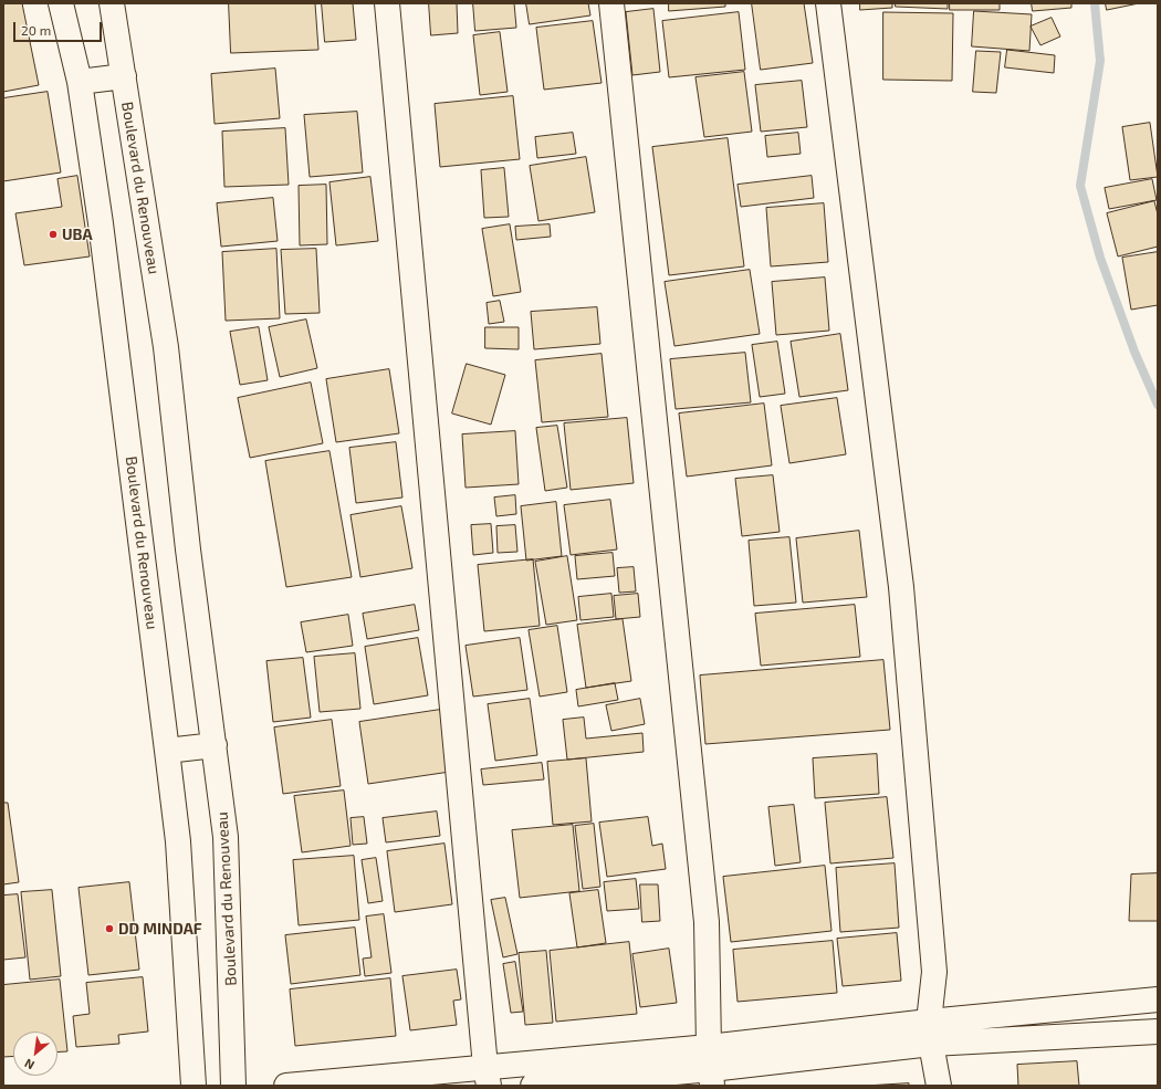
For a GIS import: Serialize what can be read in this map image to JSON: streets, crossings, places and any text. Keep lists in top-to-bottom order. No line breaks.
{"streets":{"main road":["Boulevard du Renouveau"]},"places":["UBA","DD MINDAF"],"scale_bar":"20 m","north":"bottom left"}
